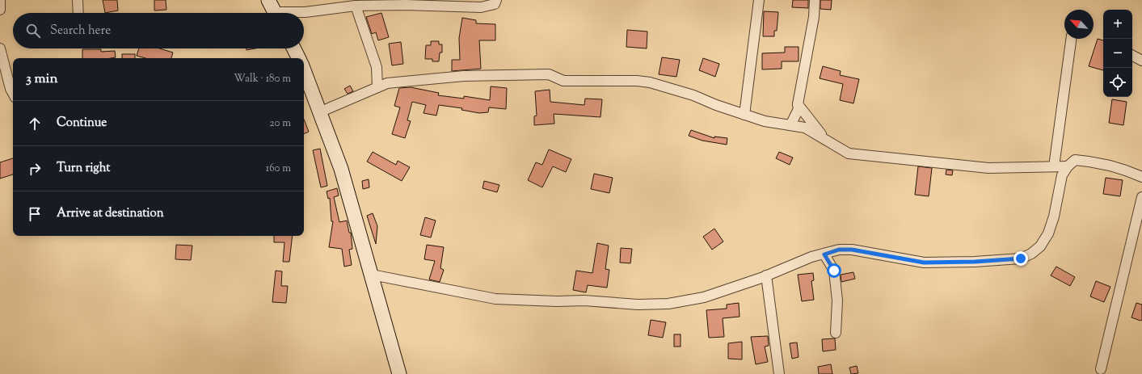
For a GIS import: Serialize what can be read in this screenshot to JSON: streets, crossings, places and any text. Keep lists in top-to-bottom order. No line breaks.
{"north":"top left","page":{"map_buttons":["+","−"],"search":"Search here","heading":["3 min","Walk · 180 m"],"list":[["Continue","20 m"],["Turn right","160 m"],"Arrive at destination"]}}
